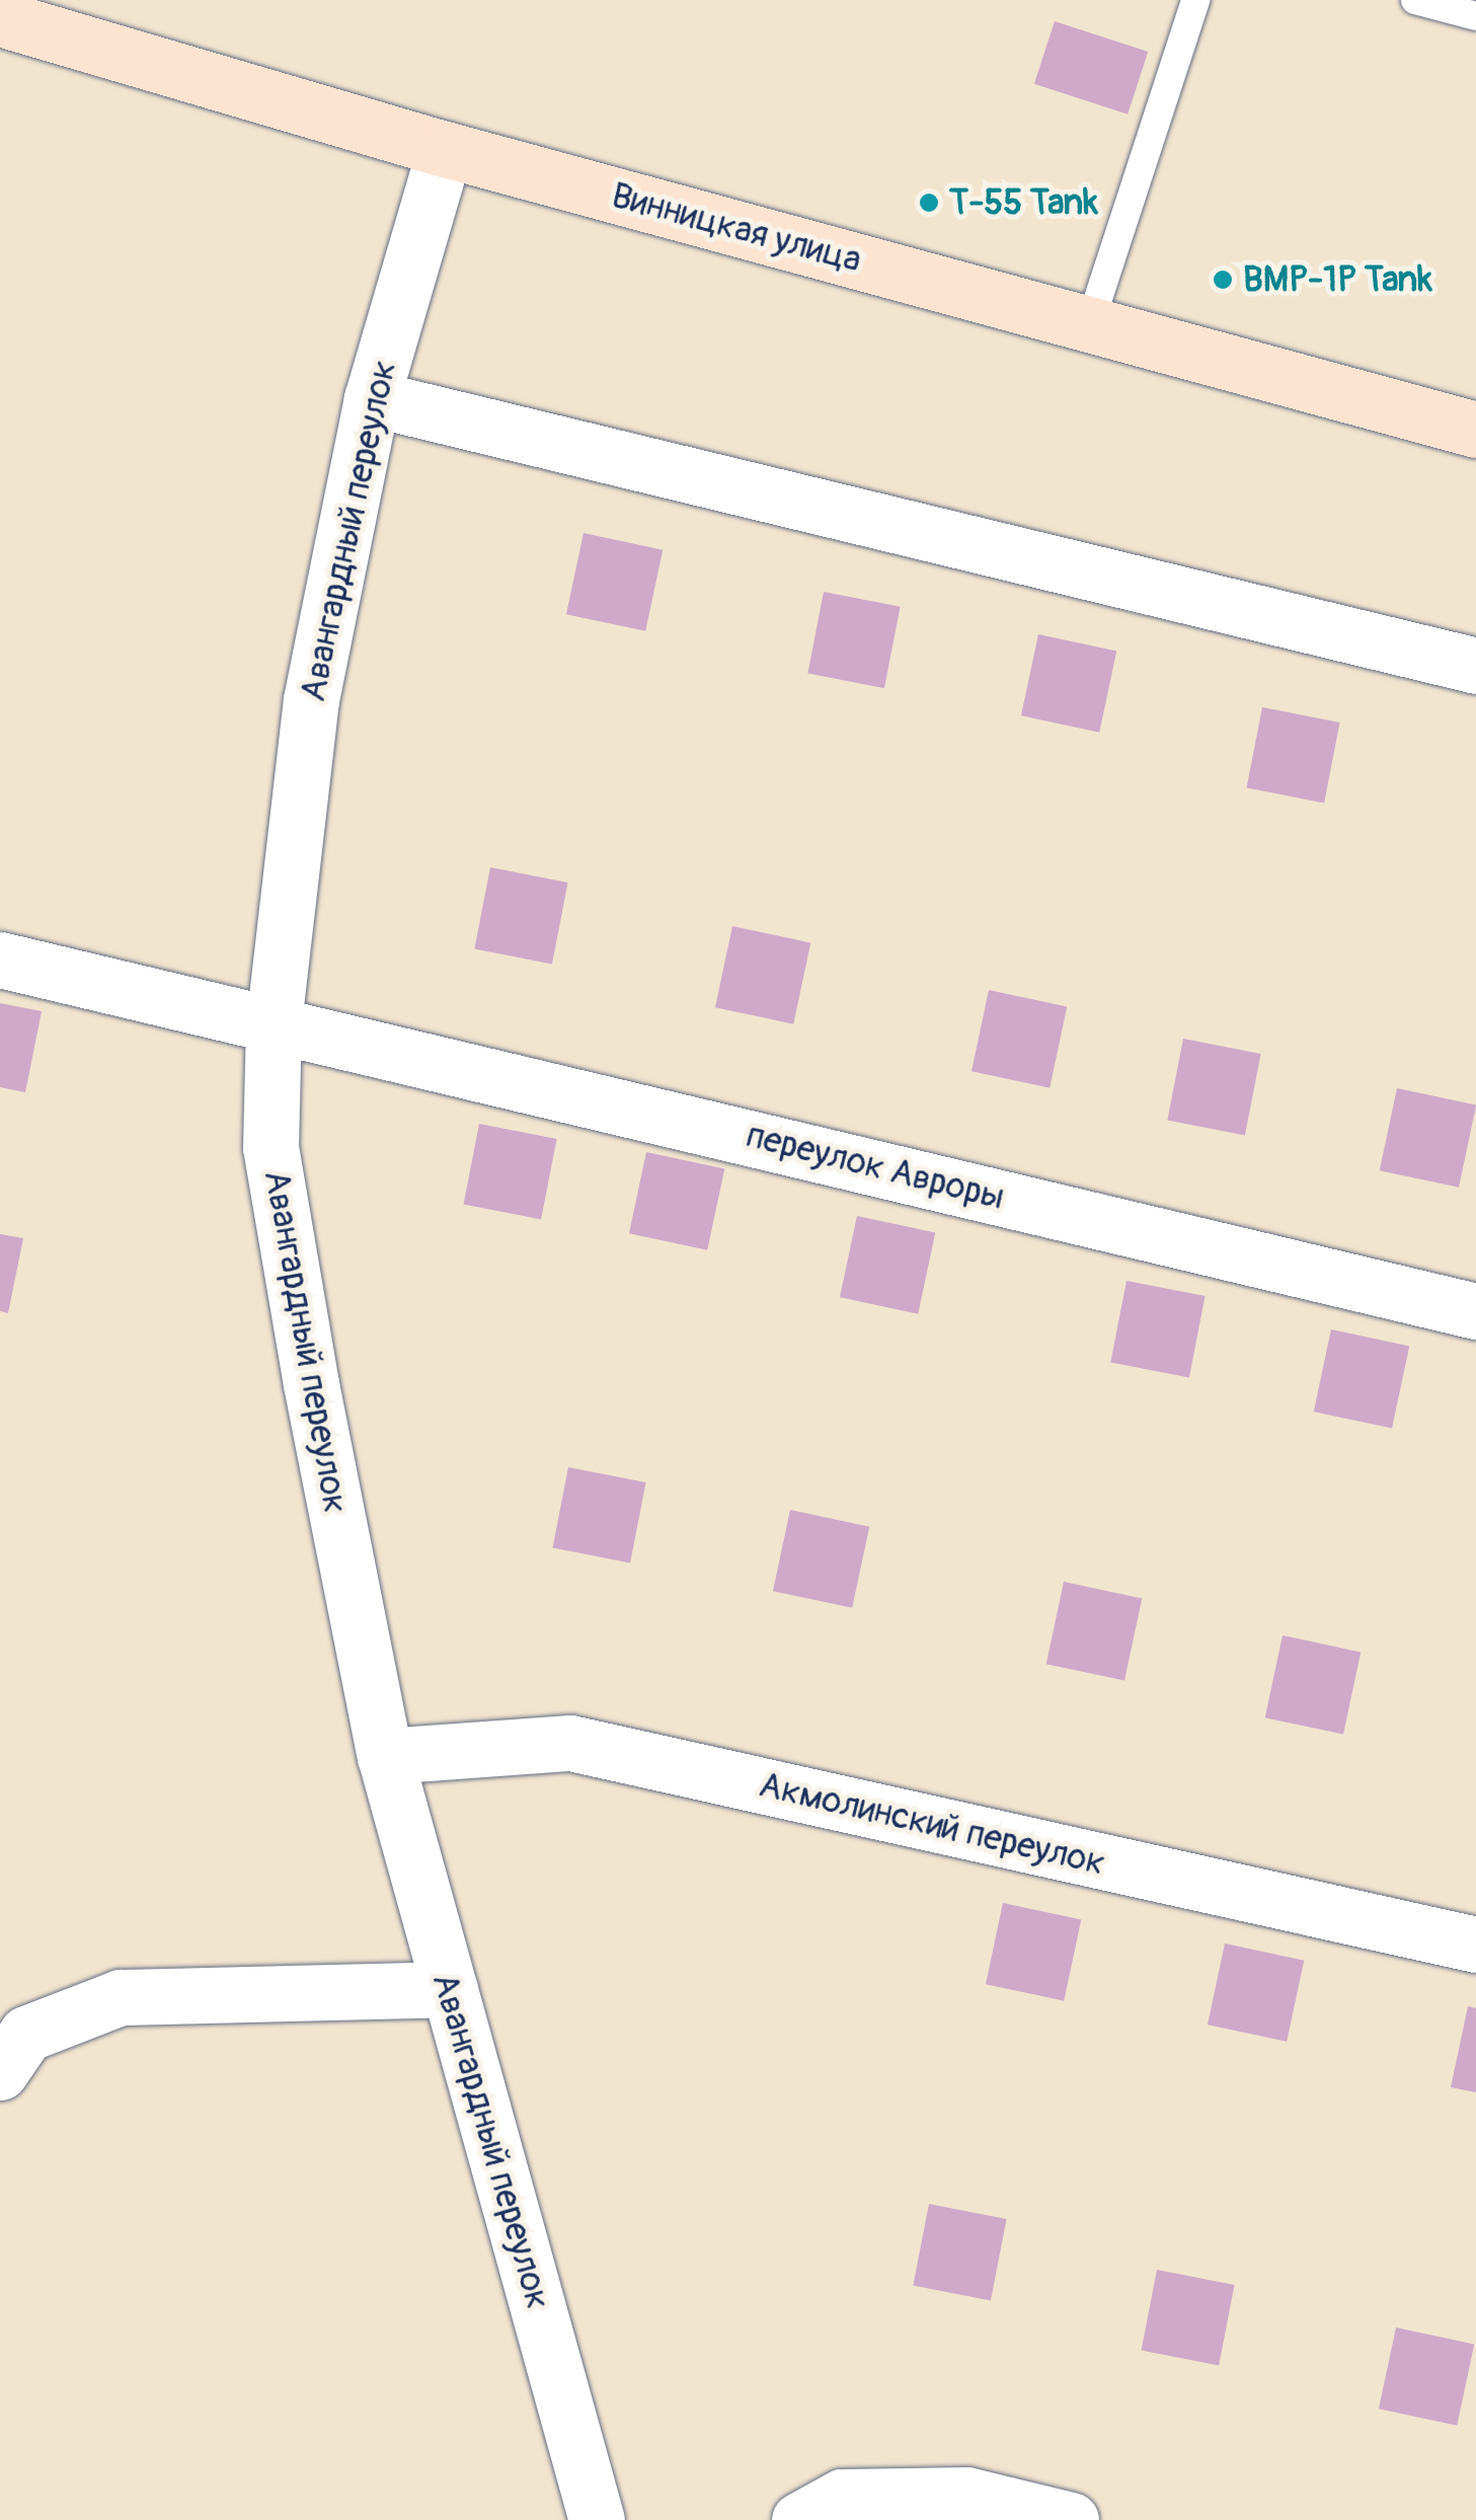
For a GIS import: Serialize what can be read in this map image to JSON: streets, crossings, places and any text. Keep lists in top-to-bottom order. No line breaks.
{"streets":{"main road":["Винницкая улица"],"street":["Авангардный переулок","переулок Авроры","Акмолинский переулок"]},"crossings":[["Винницкая улица","Авангардный переулок"],["Авангардный переулок","переулок Авроры"],["Авангардный переулок","Акмолинский переулок"]],"places":["T-55 Tank","BMP-1P Tank"]}
